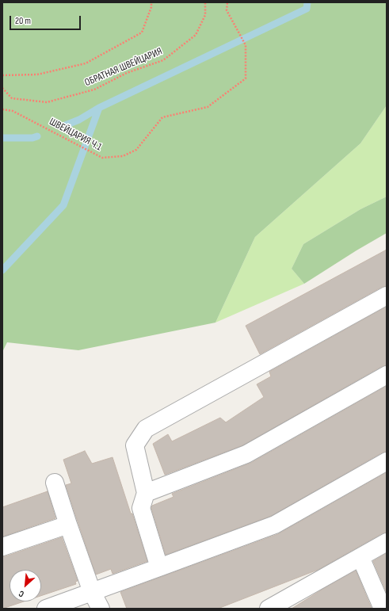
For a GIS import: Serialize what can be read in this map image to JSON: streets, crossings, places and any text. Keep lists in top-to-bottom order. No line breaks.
{"streets":{"path":["ОБРАТНАЯ ШВЕЙЦАРИЯ","ШВЕЙЦАРИЯ Ч.1"]},"scale_bar":"20 m","north":"bottom left"}
